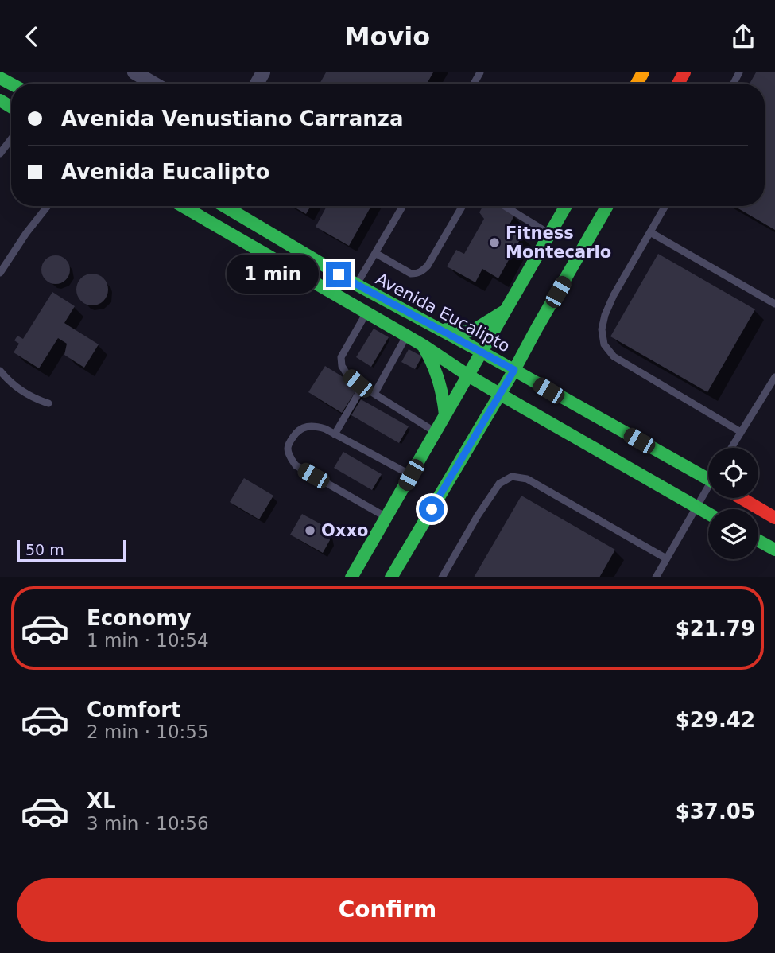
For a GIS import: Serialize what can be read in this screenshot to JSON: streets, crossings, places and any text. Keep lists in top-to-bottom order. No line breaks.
{"streets":{"street":["Avenida Eucalipto"]},"places":["Fitness Montecarlo","Oxxo"],"scale_bar":"50 m","page":{"header":"Movio","banner":["Avenida Venustiano Carranza","Avenida Eucalipto"],"bubble":"1 min","scale":"50 m","list":[{"name":"Economy","note":"1 min · 10:54","value":"$21.79"},{"name":"Comfort","note":"2 min · 10:55","value":"$29.42"},{"name":"XL","note":"3 min · 10:56","value":"$37.05"}],"buttons":"Confirm"}}
